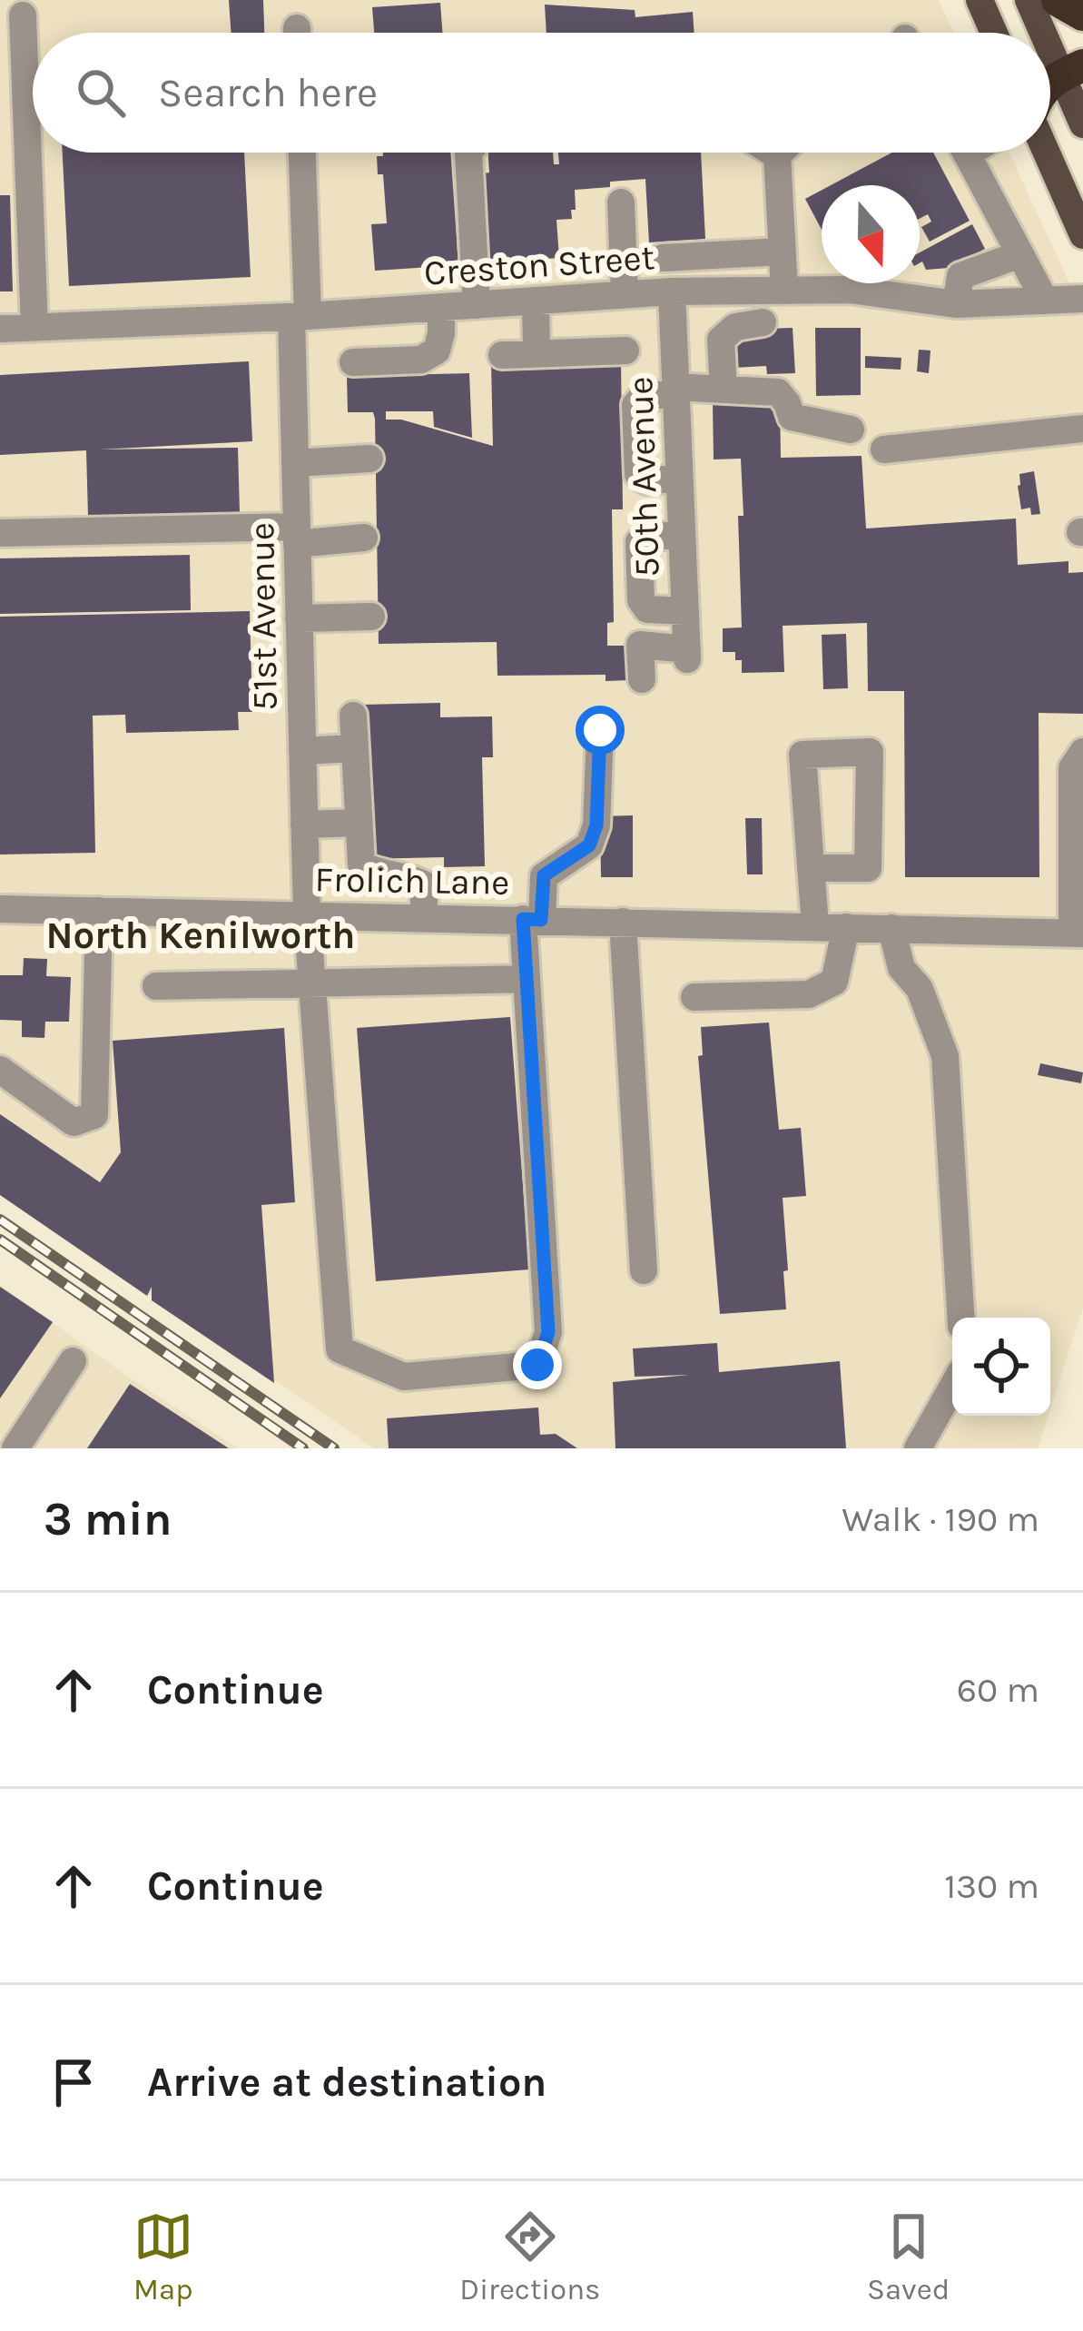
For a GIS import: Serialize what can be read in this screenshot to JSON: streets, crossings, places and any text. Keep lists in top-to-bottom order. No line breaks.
{"streets":{"street":["Creston Street","50th Avenue","51st Avenue","Frolich Lane"]},"crossings":[["Creston Street","50th Avenue"],["Creston Street","51st Avenue"],["51st Avenue","Frolich Lane"]],"districts":["North Kenilworth"],"north":"bottom","page":{"search":"Search here","heading":["3 min","Walk · 190 m"],"list":[["Continue","60 m"],["Continue","130 m"],"Arrive at destination"],"nav":["Map","Directions","Saved"]}}
